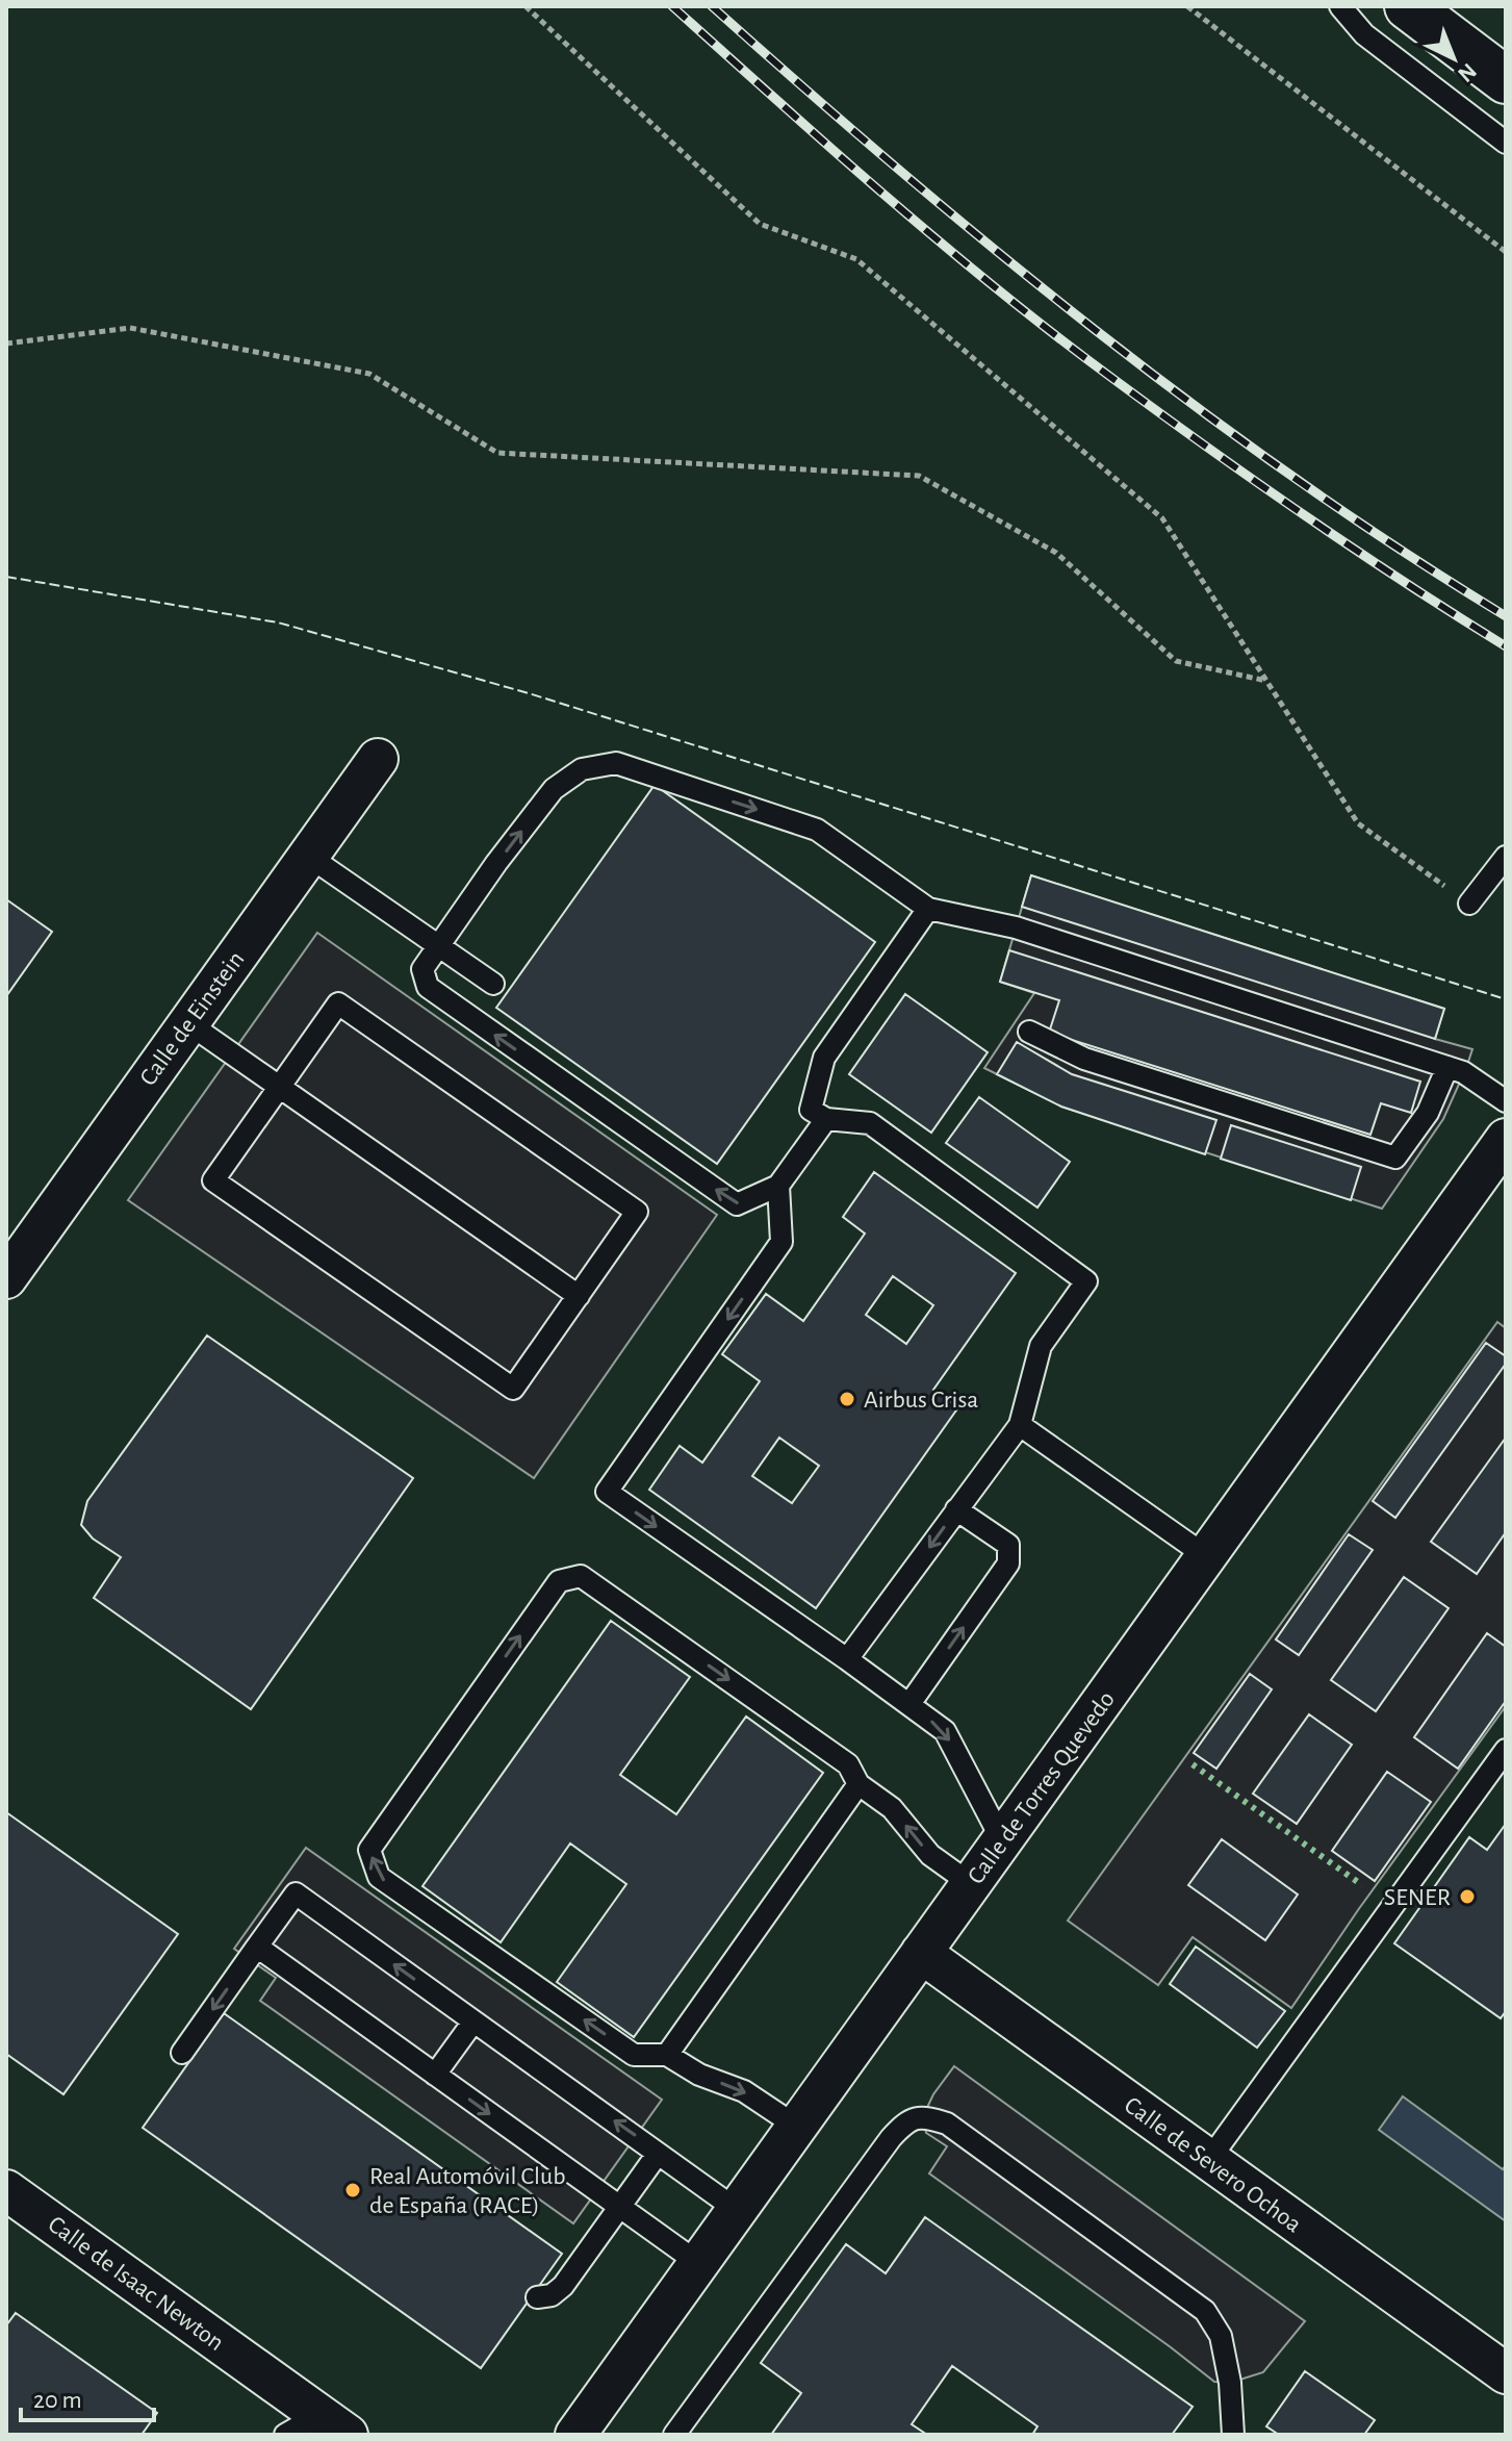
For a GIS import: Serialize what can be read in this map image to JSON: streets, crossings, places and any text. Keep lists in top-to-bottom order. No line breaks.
{"streets":{"street":["Calle de Einstein","Calle de Torres Quevedo","Calle de Severo Ochoa","Calle de Isaac Newton"]},"crossings":[["Calle de Torres Quevedo","Calle de Severo Ochoa"]],"places":["Airbus Crisa","SENER","Real Automóvil Club de España (RACE)"],"scale_bar":"20 m","north":"bottom right"}
